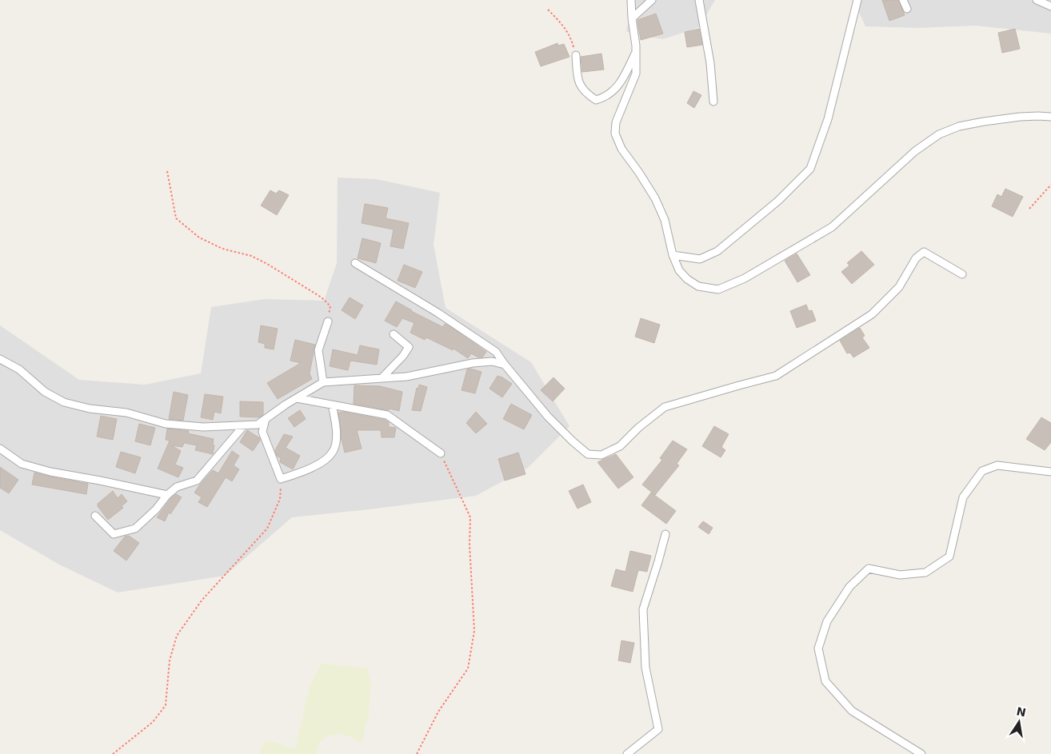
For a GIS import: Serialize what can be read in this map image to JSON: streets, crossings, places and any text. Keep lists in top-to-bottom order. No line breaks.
{"north":"top"}
